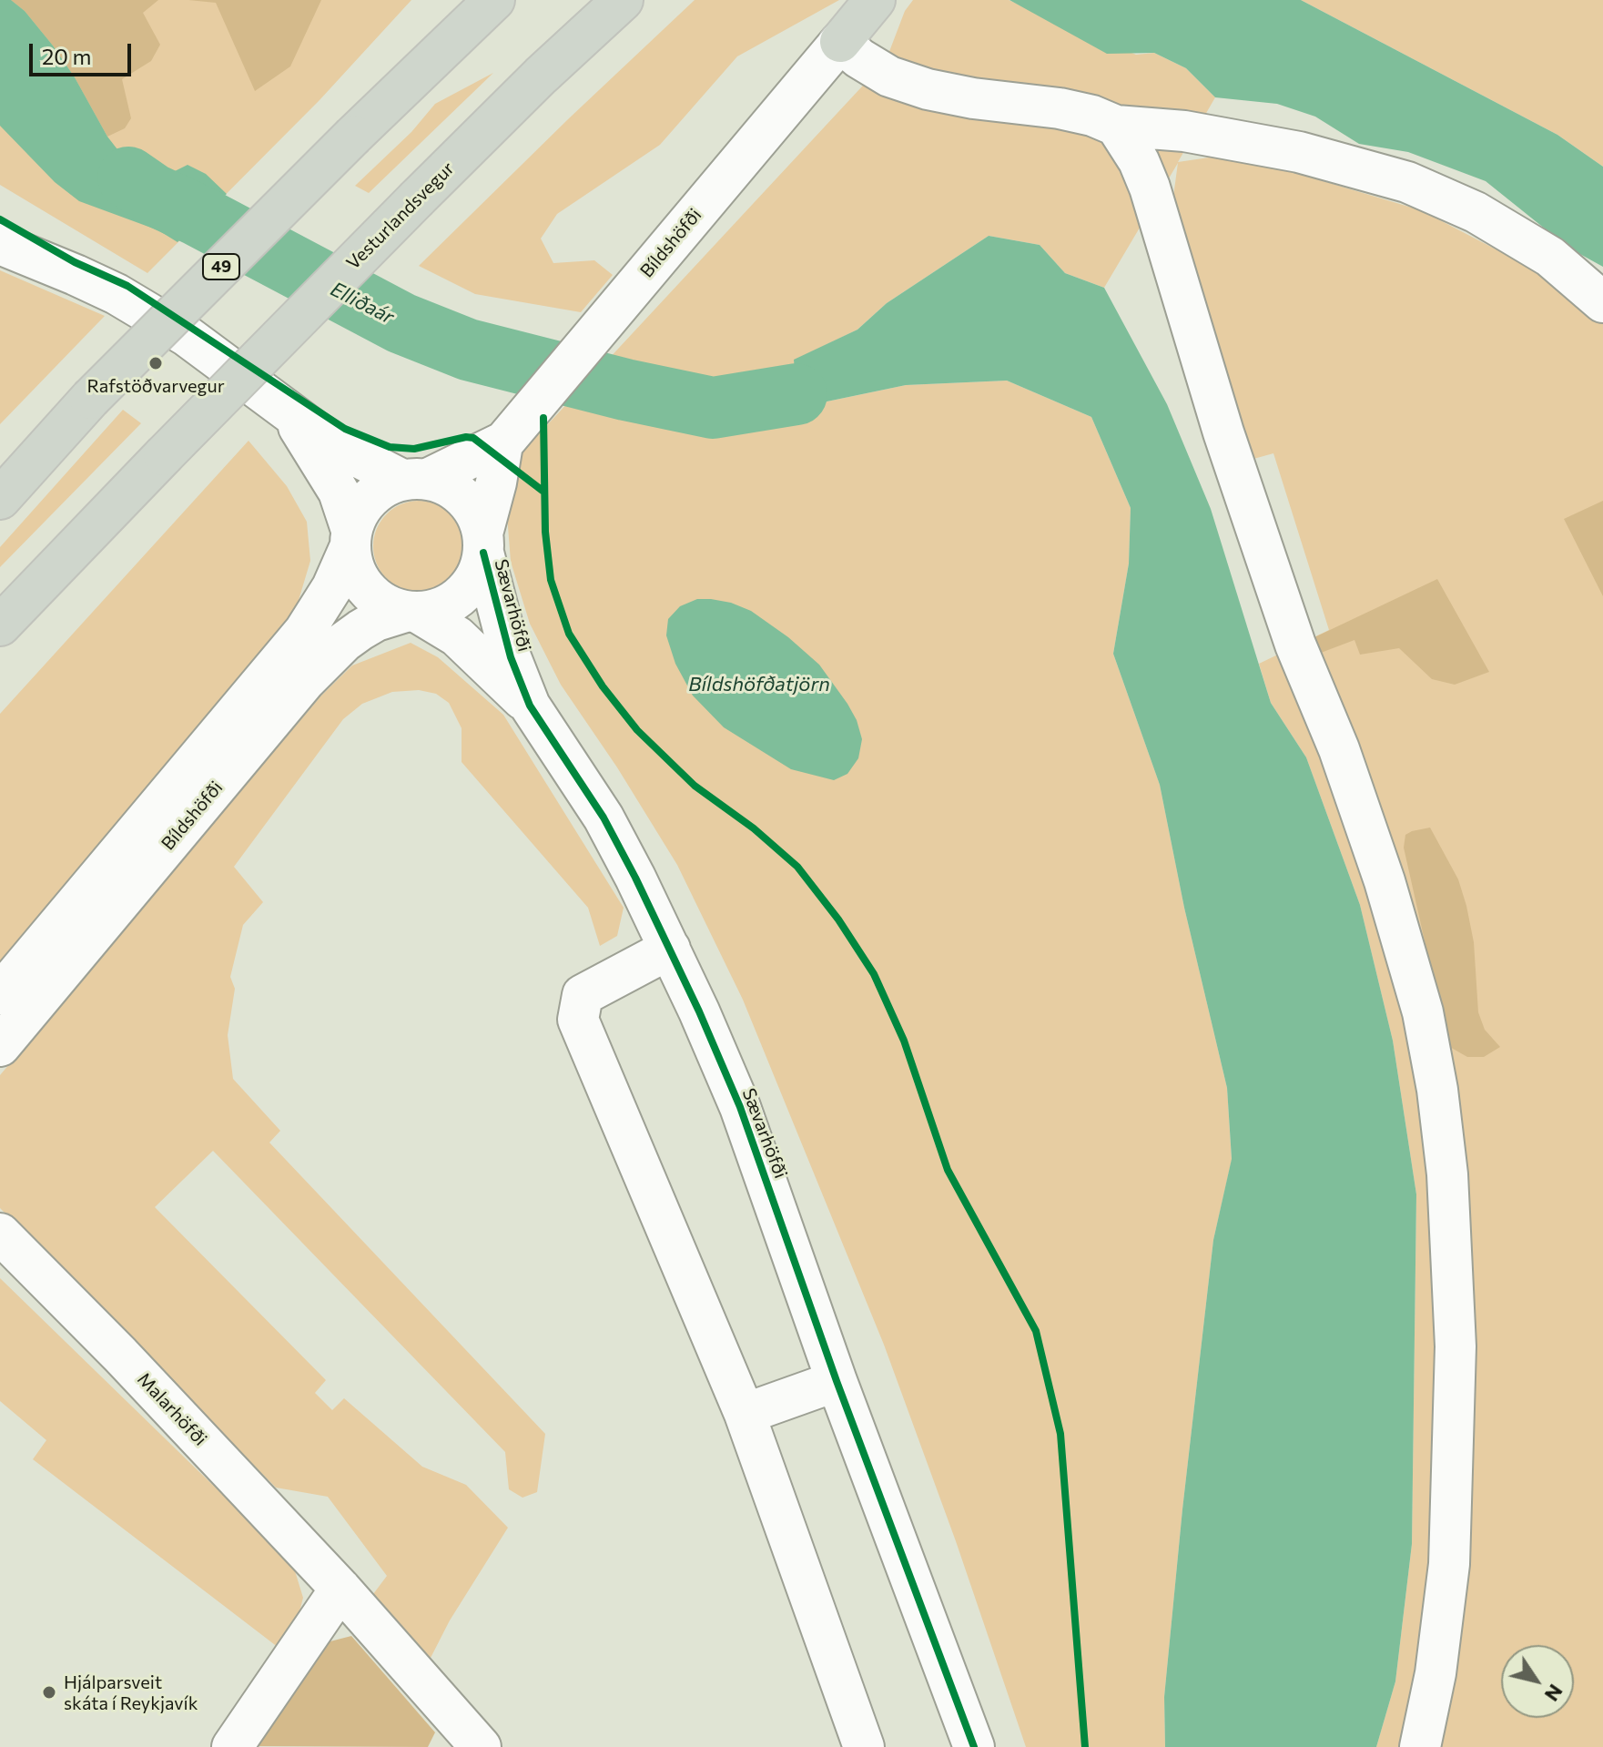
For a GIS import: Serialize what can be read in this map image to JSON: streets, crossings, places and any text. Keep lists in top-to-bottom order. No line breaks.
{"streets":{"highway":["Vesturlandsvegur","49"],"street":["Bíldshöfði","Sævarhöfði","Malarhöfði"]},"crossings":[["Bíldshöfði","Sævarhöfði"]],"water":["Elliðaár","Bíldshöfðatjörn"],"places":["Rafstöðvarvegur","Hjálparsveit skáta í Reykjavík"],"scale_bar":"20 m","north":"bottom right"}
